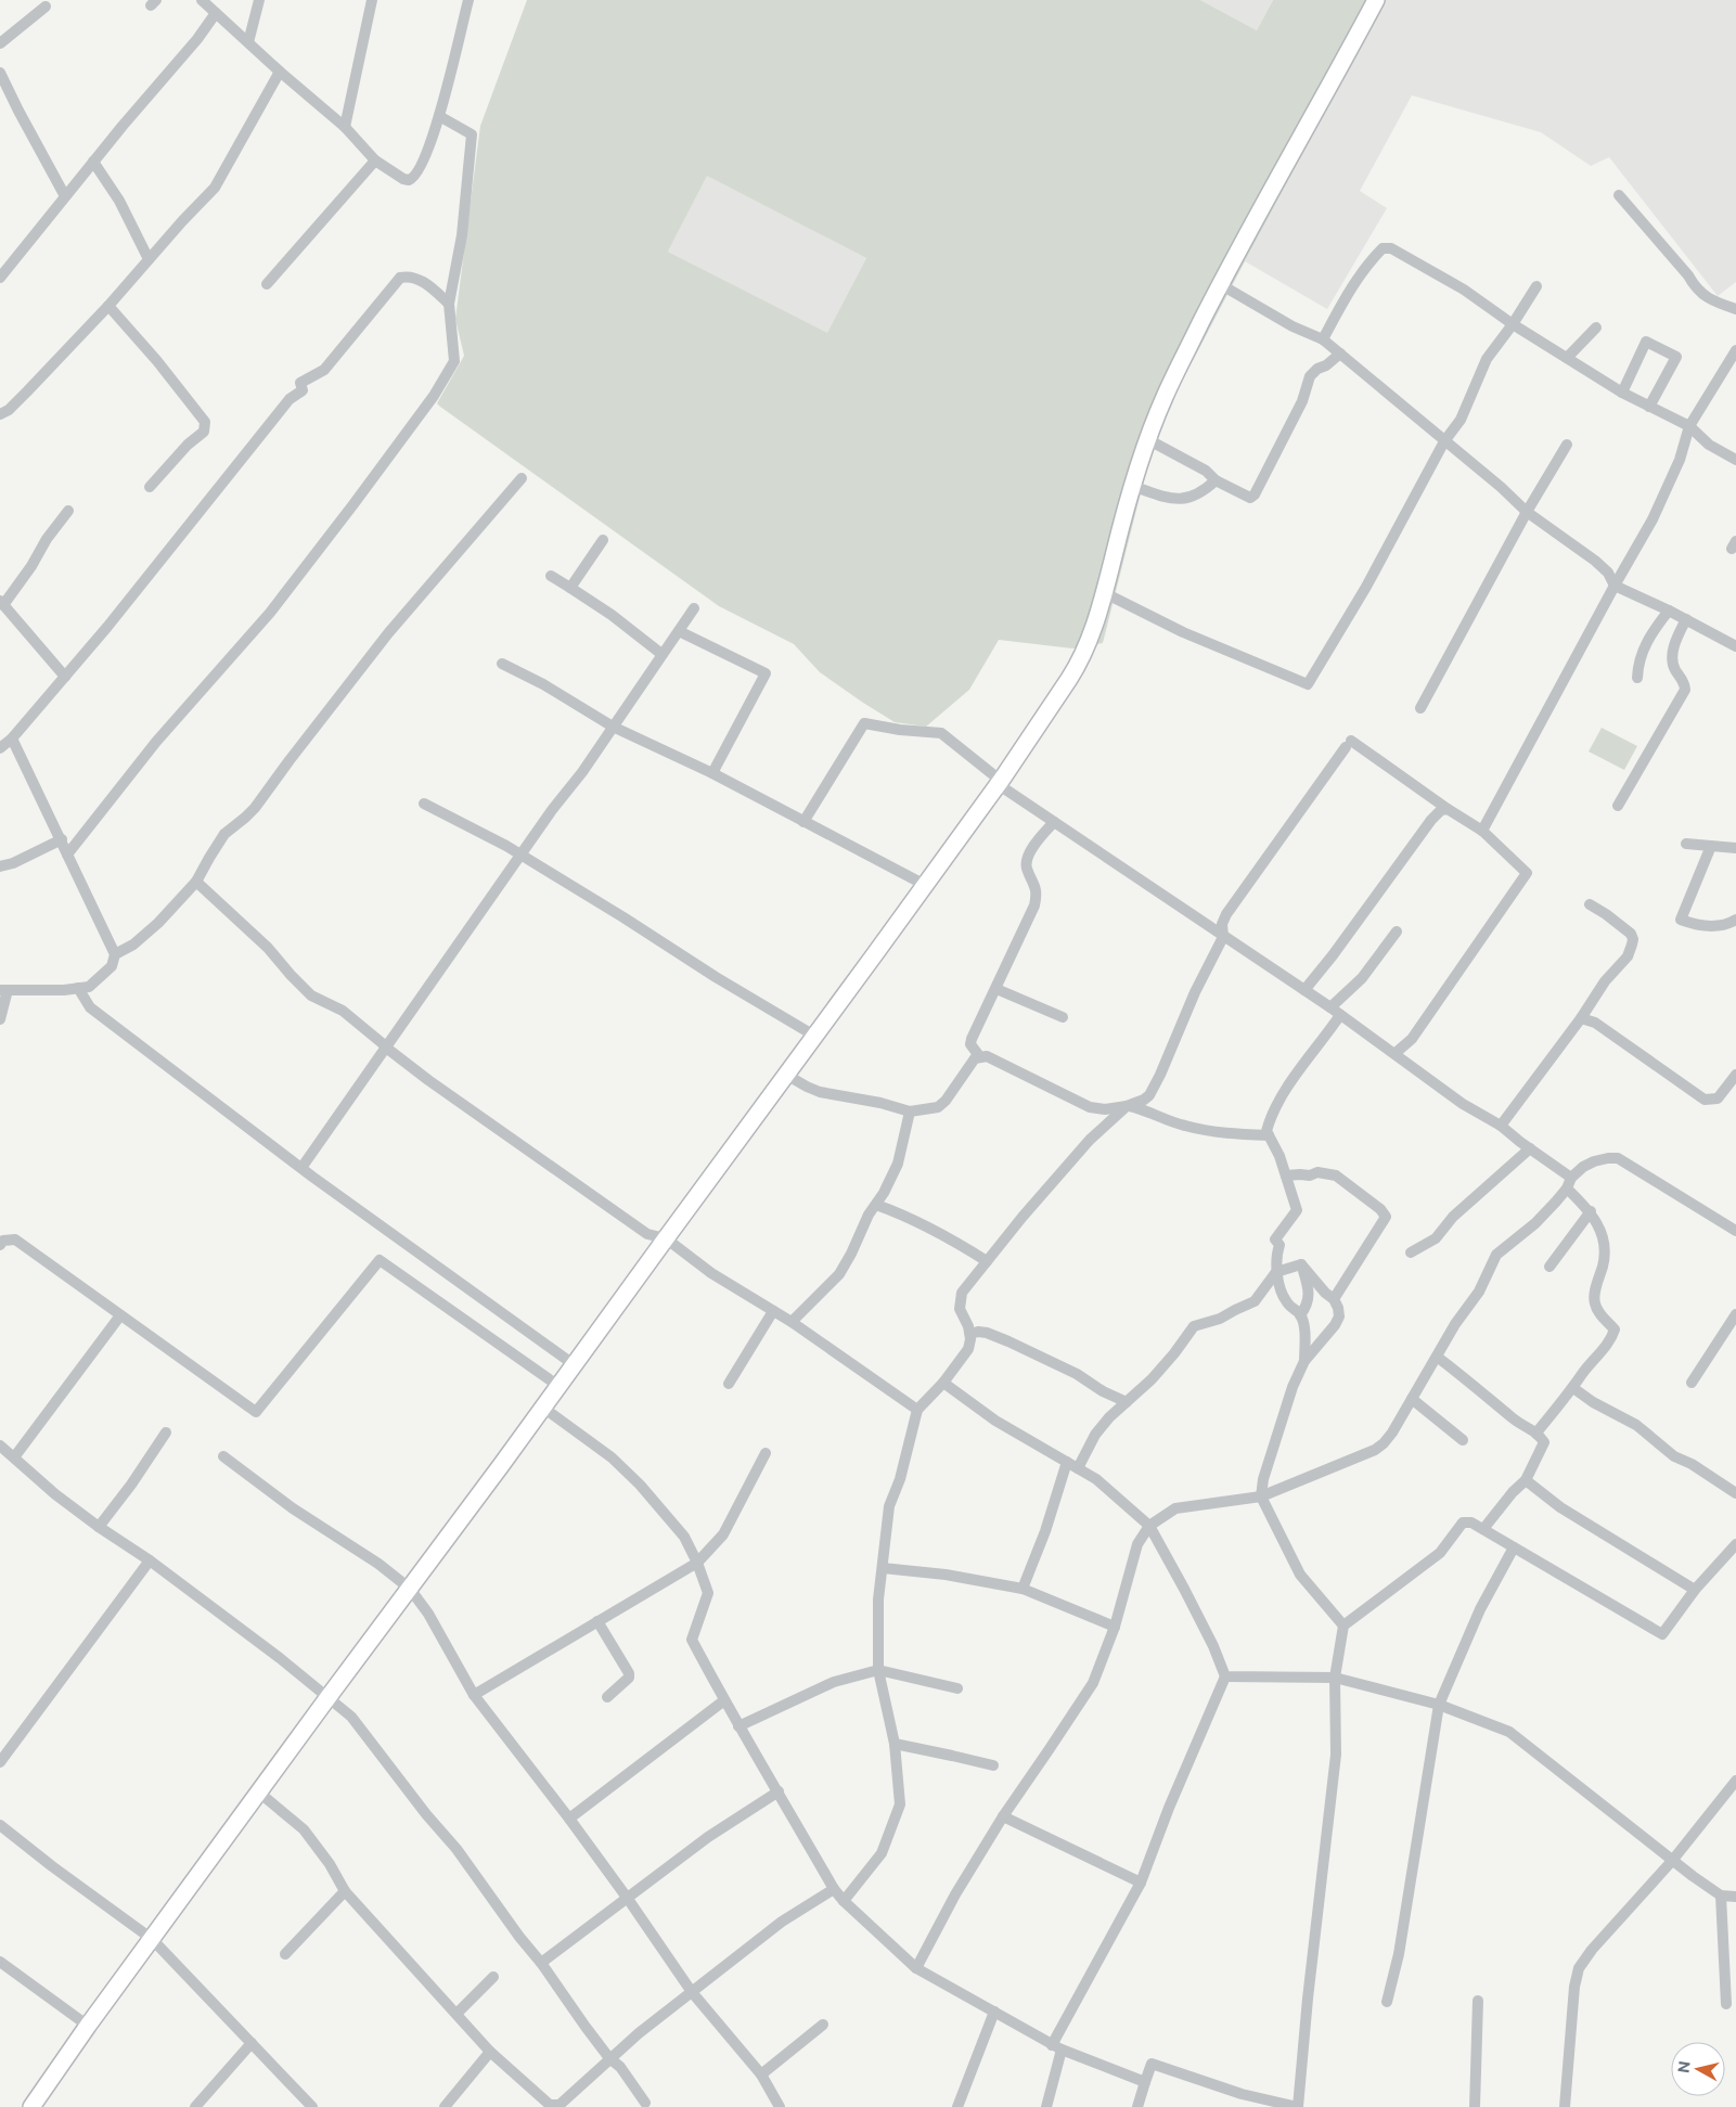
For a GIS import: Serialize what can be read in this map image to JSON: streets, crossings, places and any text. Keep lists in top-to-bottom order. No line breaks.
{"north":"left"}
